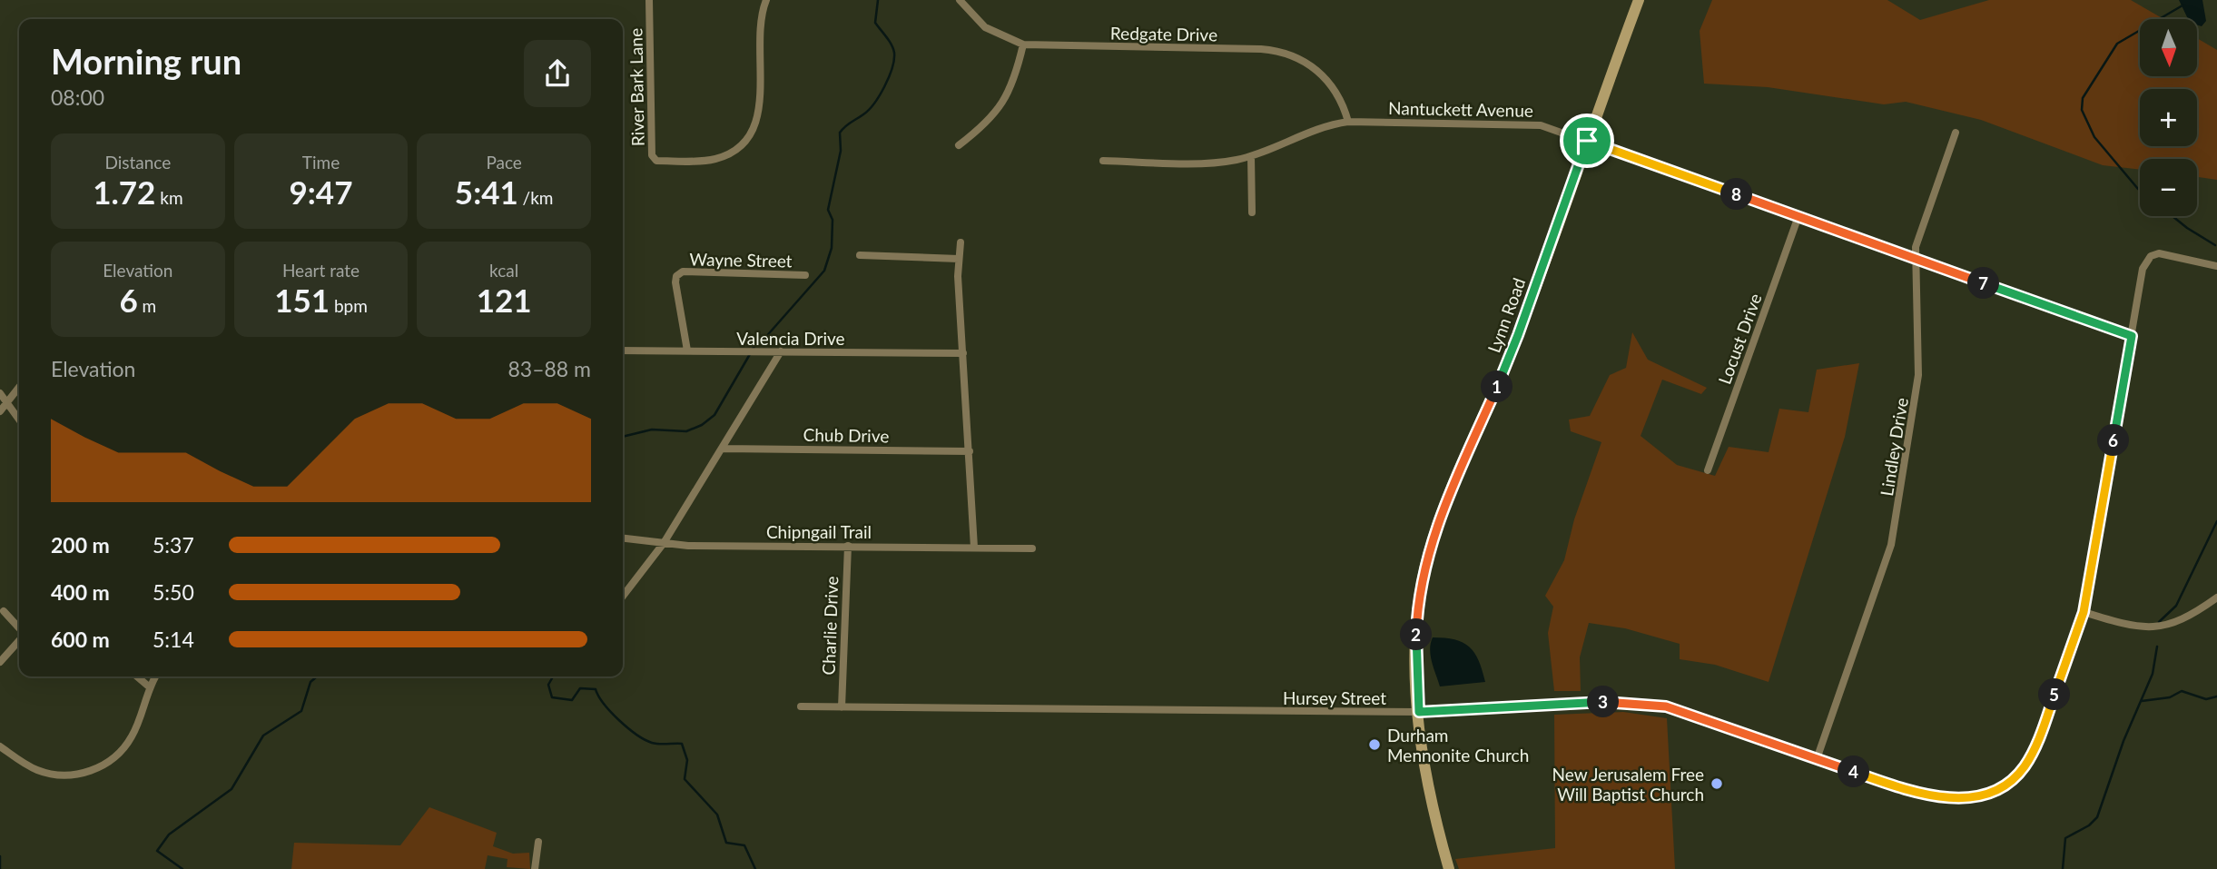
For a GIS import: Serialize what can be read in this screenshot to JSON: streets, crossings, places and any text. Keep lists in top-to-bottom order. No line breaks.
{"streets":{"street":["Redgate Drive","River Bark Lane","Nantuckett Avenue","Wayne Street","Lynn Road","Valencia Drive","Locust Drive","Chub Drive","Lindley Drive","Chipngail Trail","Charlie Drive","Hursey Street"]},"crossings":[["Redgate Drive","Nantuckett Avenue"],["Nantuckett Avenue","Lynn Road"],["Nantuckett Avenue","Locust Drive"],["Nantuckett Avenue","Lindley Drive"],["Wayne Street","Valencia Drive"],["Lynn Road","Hursey Street"],["Lindley Drive","Hursey Street"],["Chipngail Trail","Charlie Drive"],["Charlie Drive","Hursey Street"]],"places":["Durham Mennonite Church","New Jerusalem Free Will Baptist Church"],"north":"bottom","page":{"map_buttons":["+","−"],"heading":["Morning run","08:00"],"stats":[["Distance","1.72 km"],["Time","9:47"],["Pace","5:41 /km"],["Elevation","6 m"],["Heart rate","151 bpm"],["kcal","121"]],"pins":["8","7","1","6","2","5","3","4"],"chart":["Elevation","83–88 m"],"list":[{"name":"200 m","note":"5:37"},{"name":"400 m","note":"5:50"},{"name":"600 m","note":"5:14"}]}}
